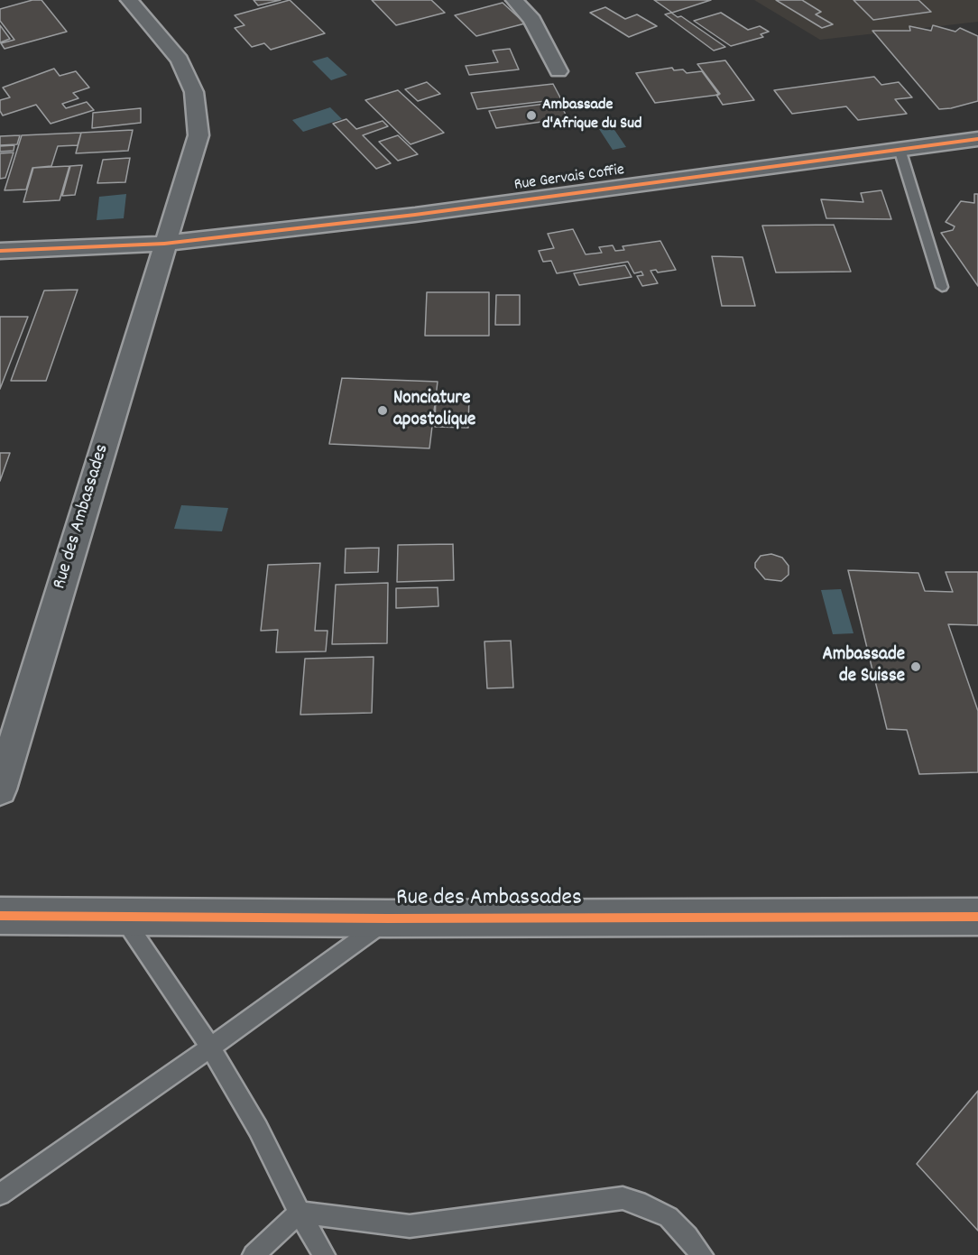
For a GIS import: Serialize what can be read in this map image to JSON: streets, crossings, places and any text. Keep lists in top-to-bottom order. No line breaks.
{"streets":{"street":["Rue Gervais Coffie","Rue des Ambassades"]},"crossings":[["Rue Gervais Coffie","Rue des Ambassades"]],"places":["Ambassade d'Afrique du Sud","Nonciature apostolique","Ambassade de Suisse"]}
